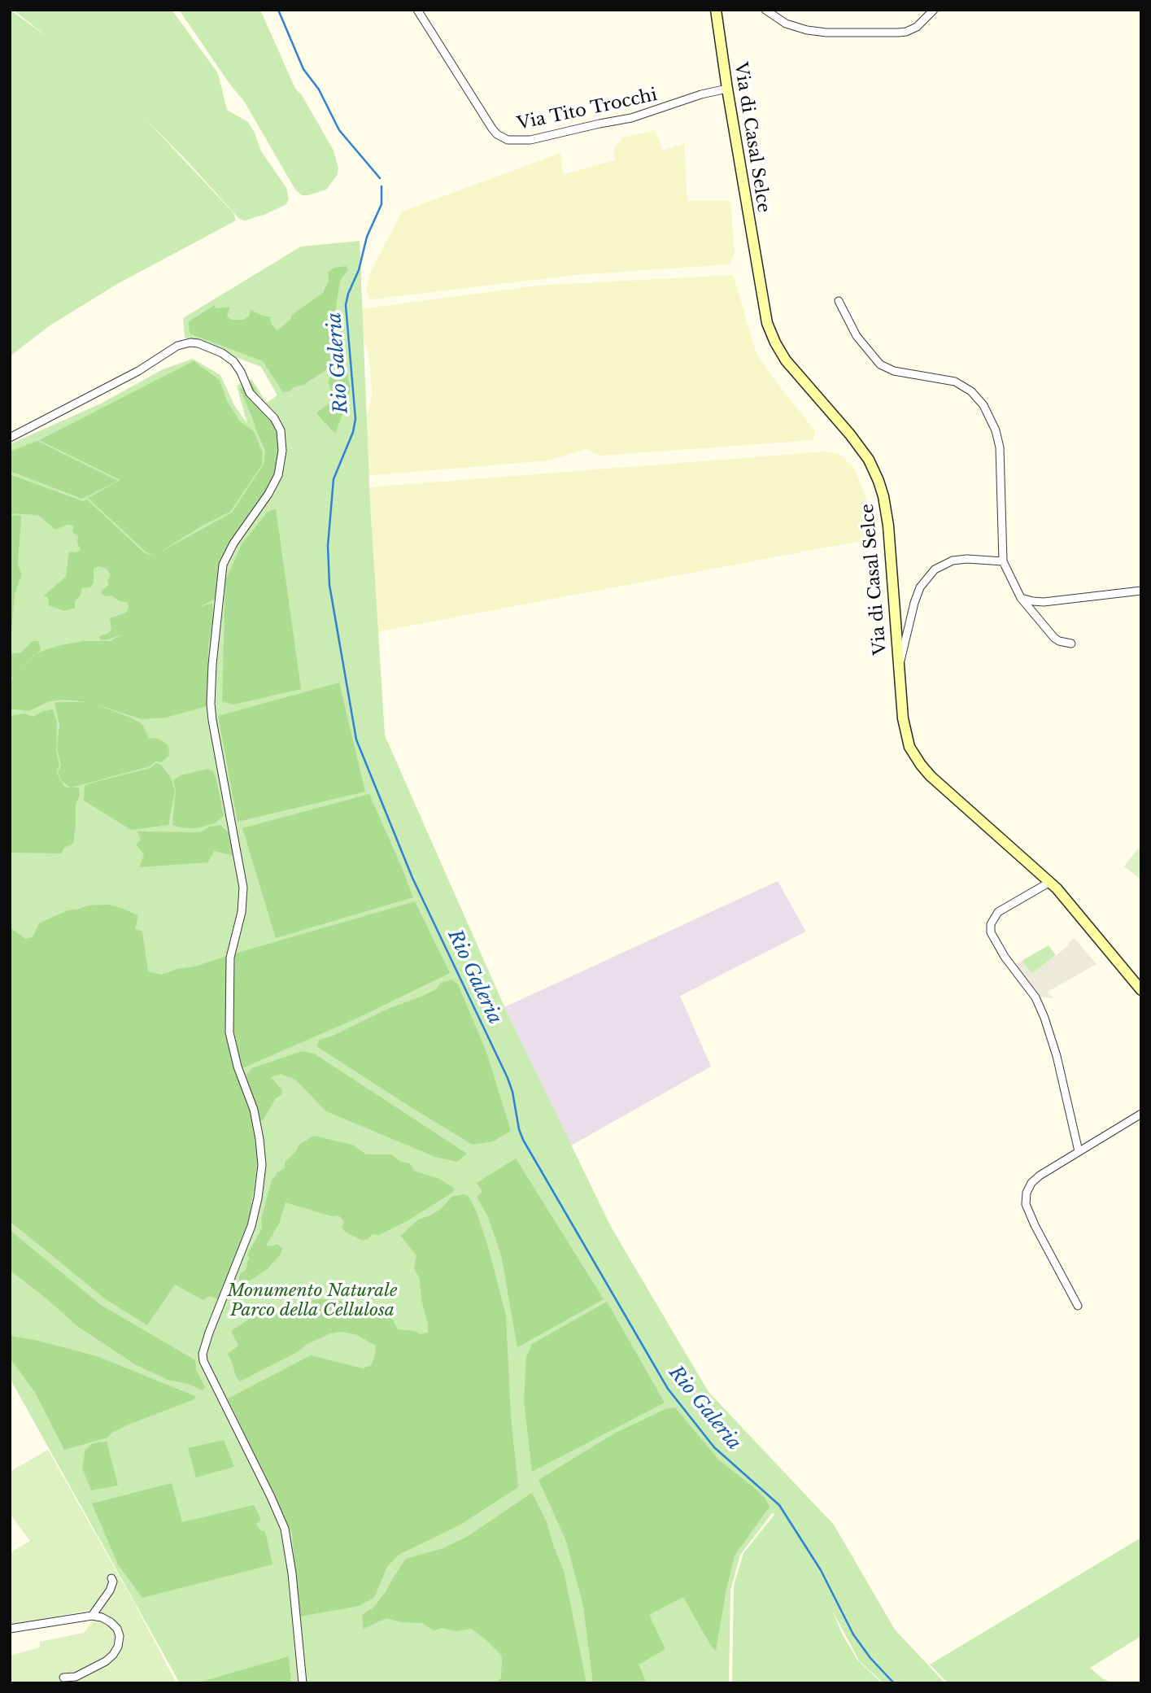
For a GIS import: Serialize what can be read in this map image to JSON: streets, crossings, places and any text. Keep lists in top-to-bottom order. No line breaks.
{"streets":{"main road":["Via di Casal Selce"],"street":["Via Tito Trocchi"]},"crossings":[["Via Tito Trocchi","Via di Casal Selce"]],"water":["Rio Galeria"],"parks":["Monumento Naturale Parco della Cellulosa"]}
